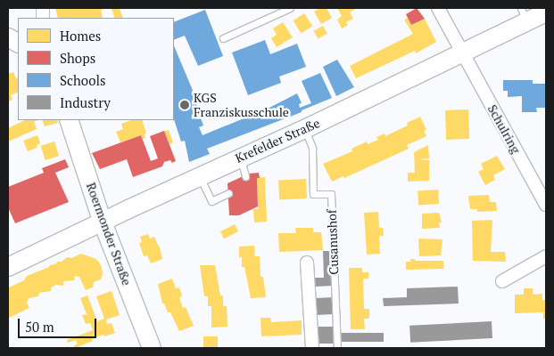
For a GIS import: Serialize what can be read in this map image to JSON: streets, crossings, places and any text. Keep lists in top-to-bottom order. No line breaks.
{"streets":{"main road":["Krefelder Straße","Roermonder Straße"],"street":["Schulring"],"lane":["Cusanushof"]},"crossings":[["Schulring","Krefelder Straße"],["Krefelder Straße","Roermonder Straße"],["Krefelder Straße","Cusanushof"]],"places":["KGS Franziskusschule"],"legend":["Homes","Shops","Schools","Industry"],"scale_bar":"50 m"}
